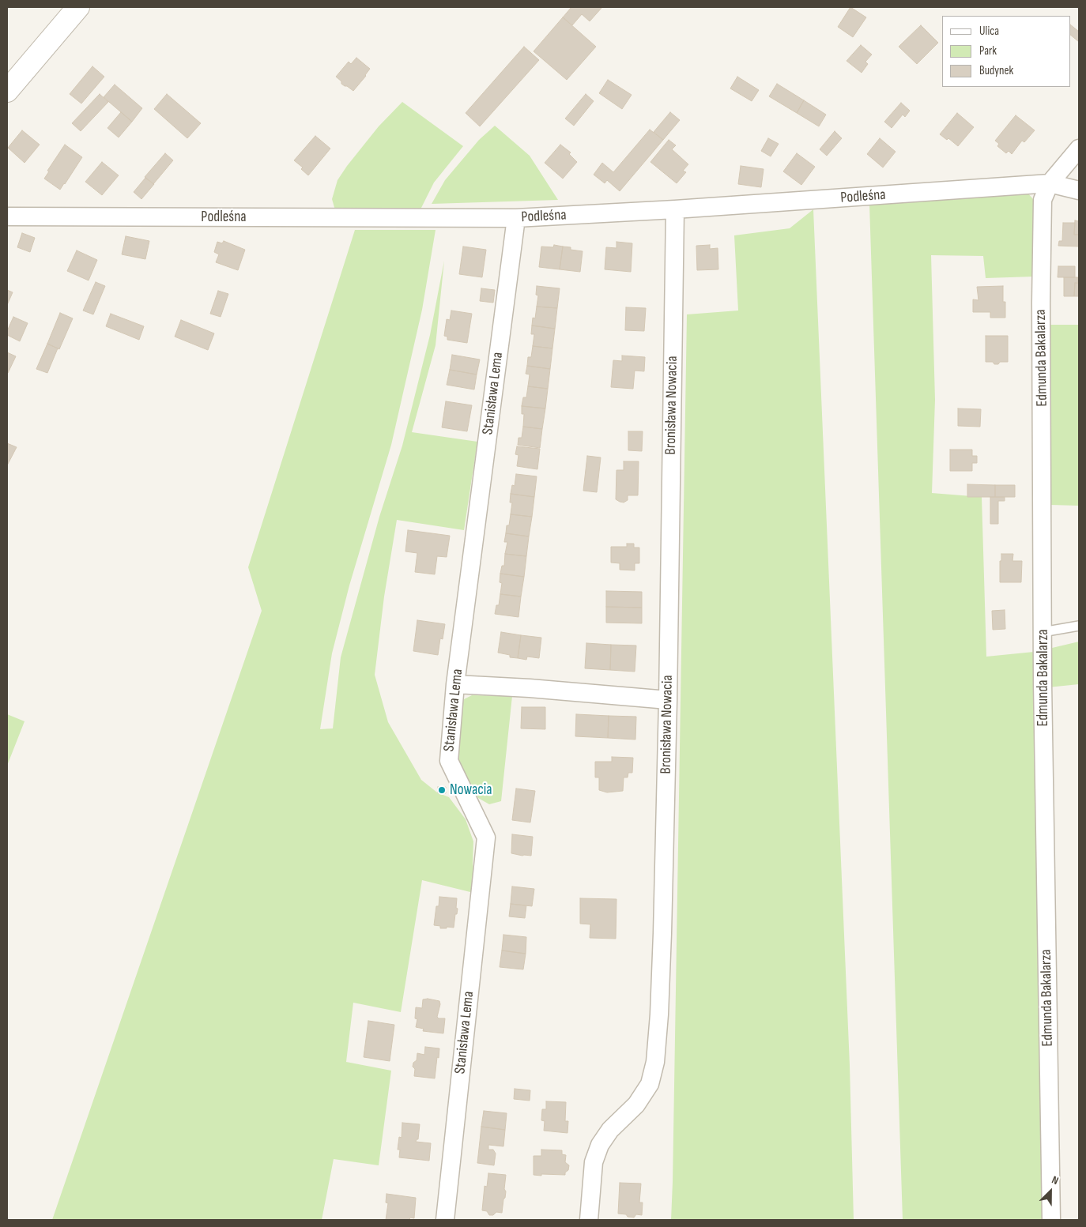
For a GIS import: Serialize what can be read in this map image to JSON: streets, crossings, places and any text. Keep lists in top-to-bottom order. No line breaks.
{"streets":{"street":["Podleśna","Edmunda Bakalarza","Stanisława Lema","Bronisława Nowacia"]},"crossings":[["Podleśna","Edmunda Bakalarza"],["Podleśna","Stanisława Lema"],["Podleśna","Bronisława Nowacia"]],"places":["Nowacia"],"legend":["Ulica","Park","Budynek"],"north":"top right"}
